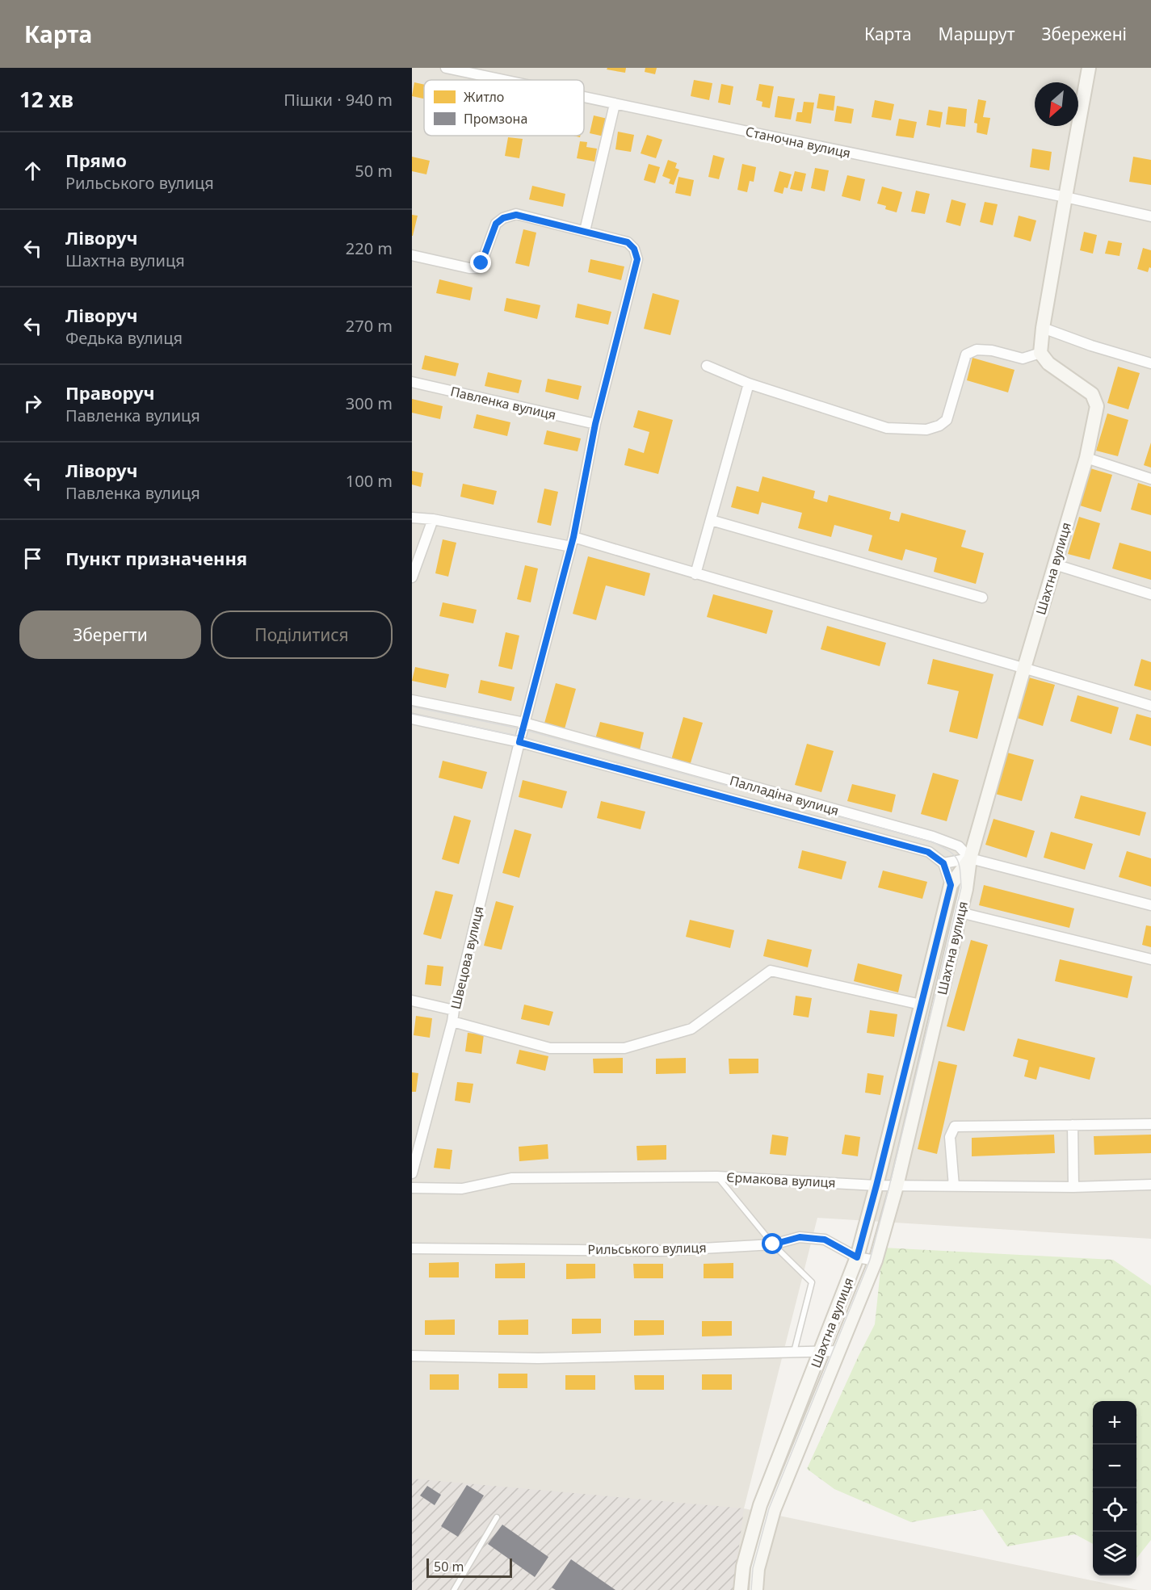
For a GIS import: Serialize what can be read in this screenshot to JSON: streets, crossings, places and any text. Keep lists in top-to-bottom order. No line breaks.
{"streets":{"main road":["Шахтна вулиця"],"street":["Станочна вулиця","Павленка вулиця","Палладіна вулиця","Швецова вулиця","Єрмакова вулиця","Рильського вулиця"]},"crossings":[["Шахтна вулиця","Палладіна вулиця"],["Шахтна вулиця","Єрмакова вулиця"],["Шахтна вулиця","Рильського вулиця"]],"legend":["Житло","Промзона"],"scale_bar":"50 m","north":"bottom left","page":{"header":"Карта","nav":["Карта","Маршрут","Збережені"],"heading":["12 хв","Пішки · 940 m"],"list":[["Прямо","Рильського вулиця","50 m"],["Ліворуч","Шахтна вулиця","220 m"],["Ліворуч","Федька вулиця","270 m"],["Праворуч","Павленка вулиця","300 m"],["Ліворуч","Павленка вулиця","100 m"],"Пункт призначення"],"buttons":["Зберегти","Поділитися"],"map_buttons":["+","−"],"scale":"50 m"}}
